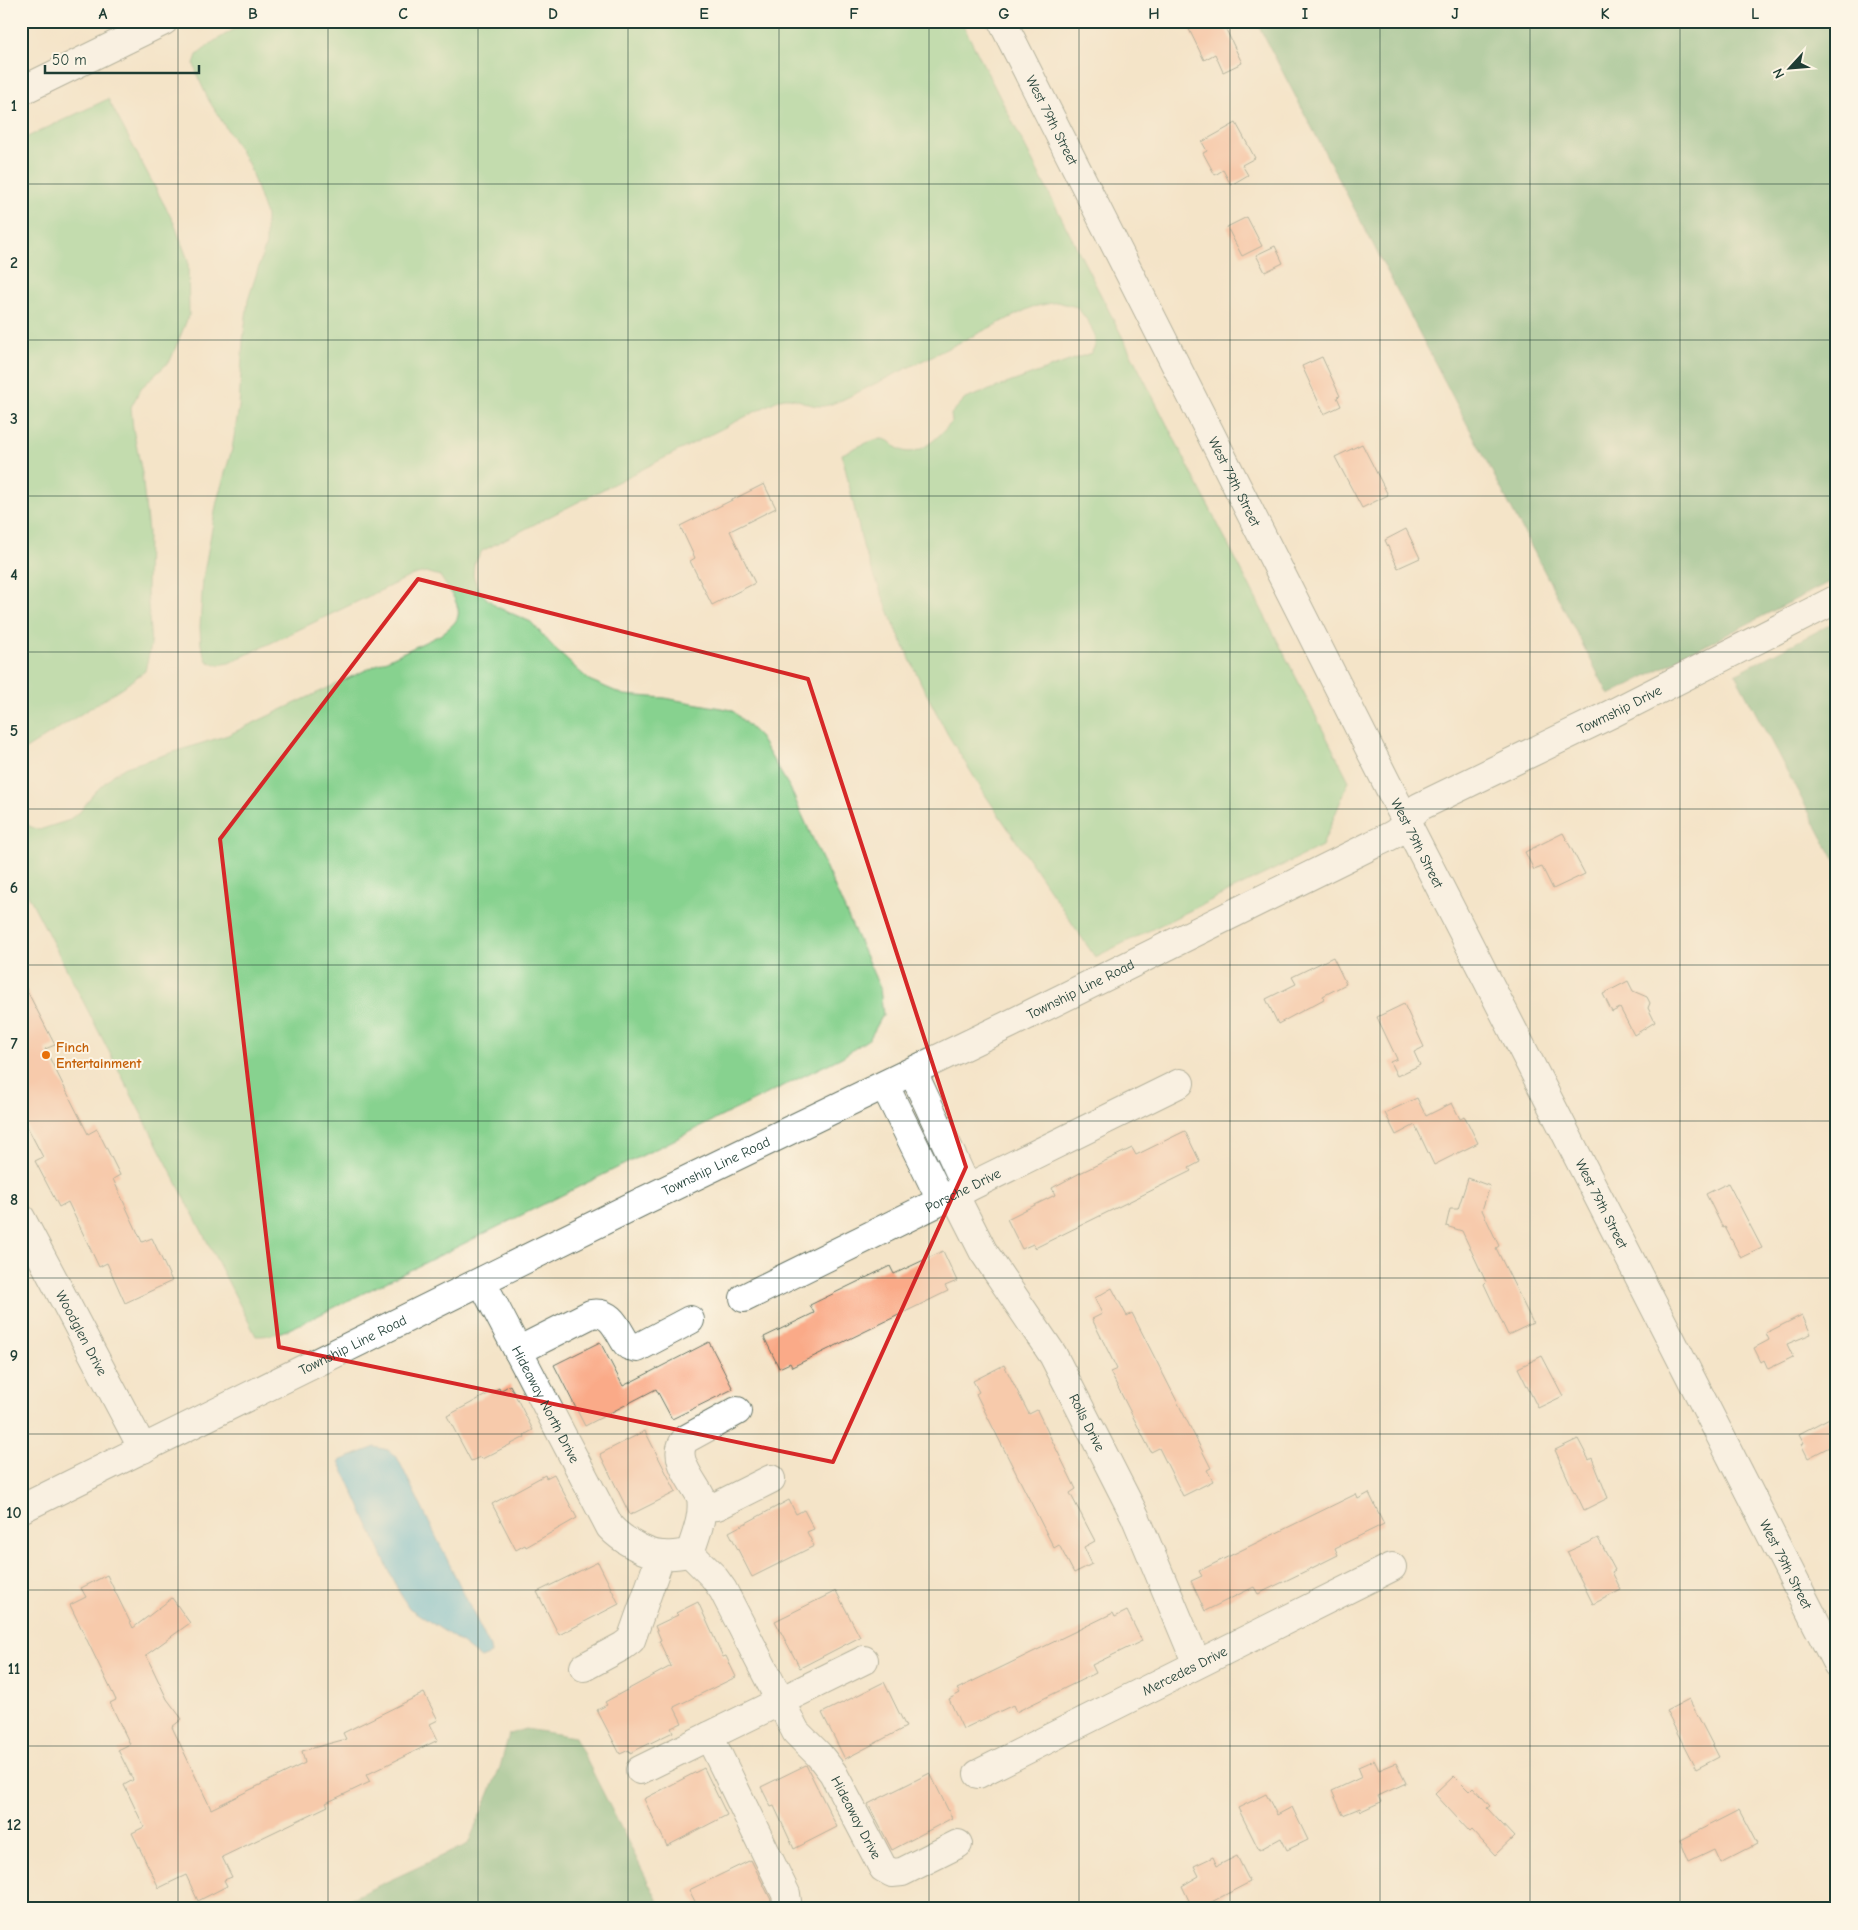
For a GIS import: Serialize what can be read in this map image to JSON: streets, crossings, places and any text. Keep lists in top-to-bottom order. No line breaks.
{"streets":{"street":["West 79th Street","Towmship Drive","Township Line Road","Porsche Drive","Woodglen Drive","Hideaway North Drive","Rolls Drive","Mercedes Drive","Hideaway Drive"]},"crossings":[["West 79th Street","Towmship Drive"],["West 79th Street","Township Line Road"],["Towmship Drive","Township Line Road"],["Township Line Road","Woodglen Drive"],["Township Line Road","Hideaway North Drive"],["Township Line Road","Rolls Drive"],["Porsche Drive","Rolls Drive"],["Rolls Drive","Mercedes Drive"]],"places":["Finch Entertainment"],"scale_bar":"50 m","north":"bottom left","grid":{"columns":["A","B","C","D","E","F","G","H","I","J","K","L"],"rows":["1","2","3","4","5","6","7","8","9","10","11","12"]}}
